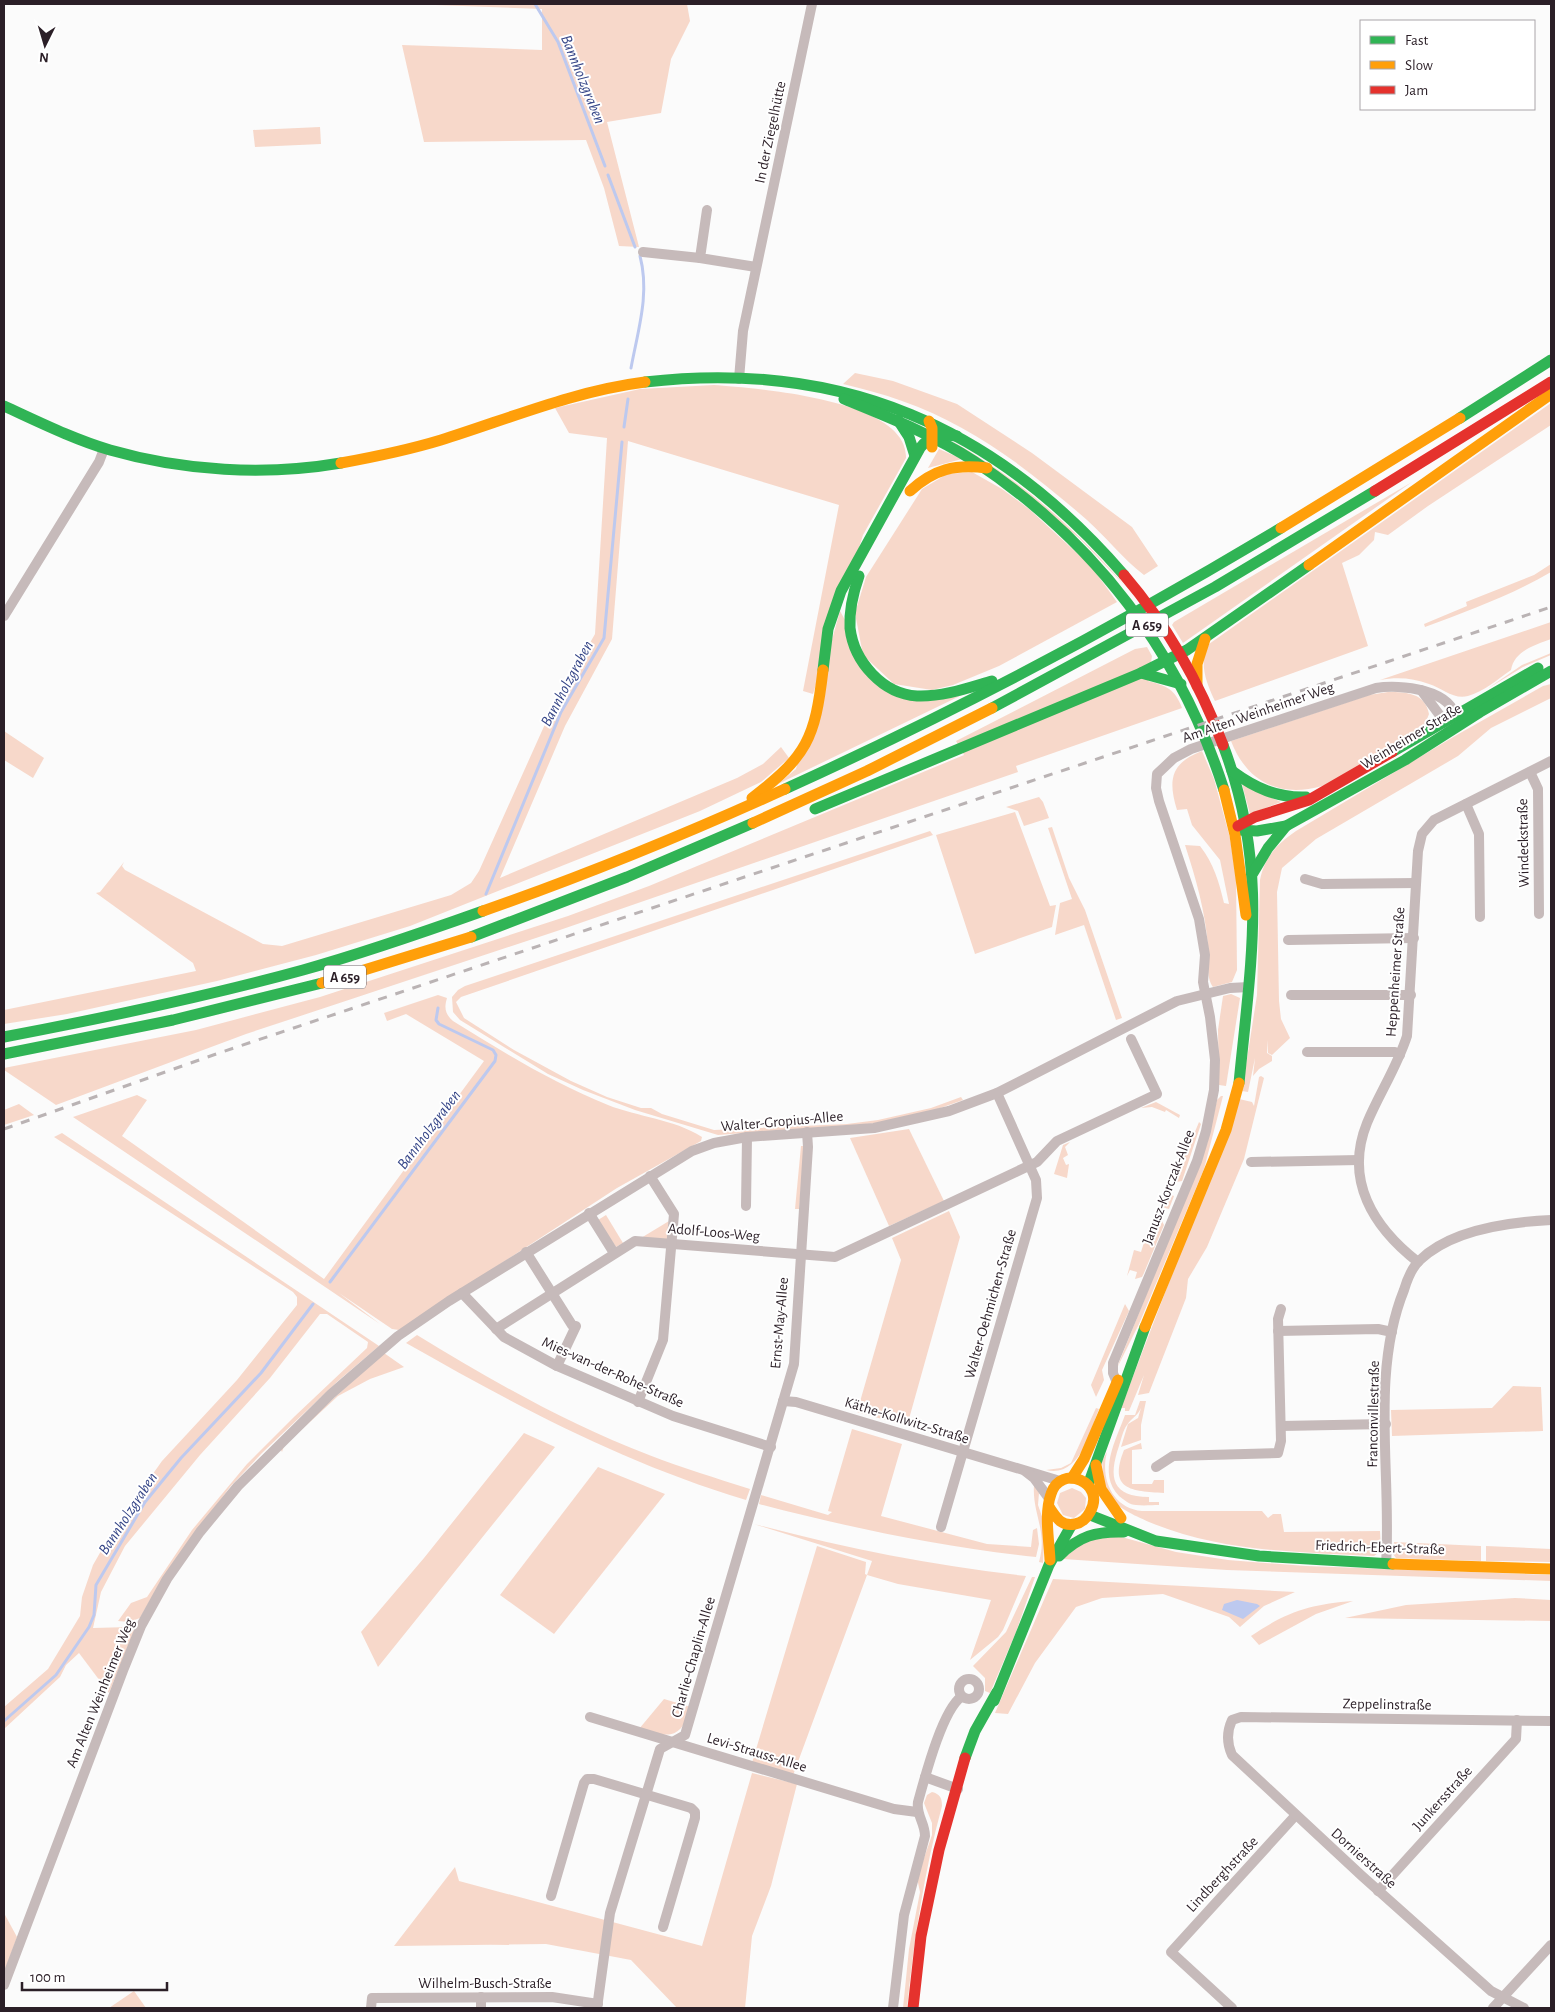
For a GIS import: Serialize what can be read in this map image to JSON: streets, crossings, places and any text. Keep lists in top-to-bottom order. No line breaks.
{"streets":{"main road":["A 659","Weinheimer Straße","Friedrich-Ebert-Straße"],"street":["In der Ziegelhütte","Am Alten Weinheimer Weg","Windeckstraße","Heppenheimer Straße","Walter-Gropius-Allee","Janusz-Korczak-Allee","Adolf-Loos-Weg","Walter-Oehmichen-Straße","Ernst-May-Allee","Mies-van-der-Rohe-Straße","Franconvillestraße","Käthe-Kollwitz-Straße","Charlie-Chaplin-Allee","Zeppelinstraße","Levi-Strauss-Allee","Junkersstraße","Dornierstraße","Lindberghstraße","Wilhelm-Busch-Straße"]},"crossings":[["Am Alten Weinheimer Weg","Weinheimer Straße"],["Am Alten Weinheimer Weg","Walter-Gropius-Allee"],["Am Alten Weinheimer Weg","Janusz-Korczak-Allee"],["Windeckstraße","Heppenheimer Straße"],["Heppenheimer Straße","Franconvillestraße"],["Walter-Gropius-Allee","Janusz-Korczak-Allee"],["Walter-Gropius-Allee","Walter-Oehmichen-Straße"],["Walter-Gropius-Allee","Ernst-May-Allee"],["Walter-Gropius-Allee","Mies-van-der-Rohe-Straße"],["Adolf-Loos-Weg","Walter-Oehmichen-Straße"],["Adolf-Loos-Weg","Ernst-May-Allee"],["Adolf-Loos-Weg","Mies-van-der-Rohe-Straße"],["Walter-Oehmichen-Straße","Käthe-Kollwitz-Straße"],["Ernst-May-Allee","Mies-van-der-Rohe-Straße"],["Ernst-May-Allee","Käthe-Kollwitz-Straße"],["Ernst-May-Allee","Charlie-Chaplin-Allee"],["Franconvillestraße","Friedrich-Ebert-Straße"],["Käthe-Kollwitz-Straße","Friedrich-Ebert-Straße"],["Charlie-Chaplin-Allee","Levi-Strauss-Allee"],["Charlie-Chaplin-Allee","Wilhelm-Busch-Straße"],["Zeppelinstraße","Junkersstraße"],["Zeppelinstraße","Dornierstraße"],["Junkersstraße","Dornierstraße"],["Dornierstraße","Lindberghstraße"]],"water":["Bannholzgraben"],"legend":["Fast","Slow","Jam"],"scale_bar":"100 m","north":"bottom"}
